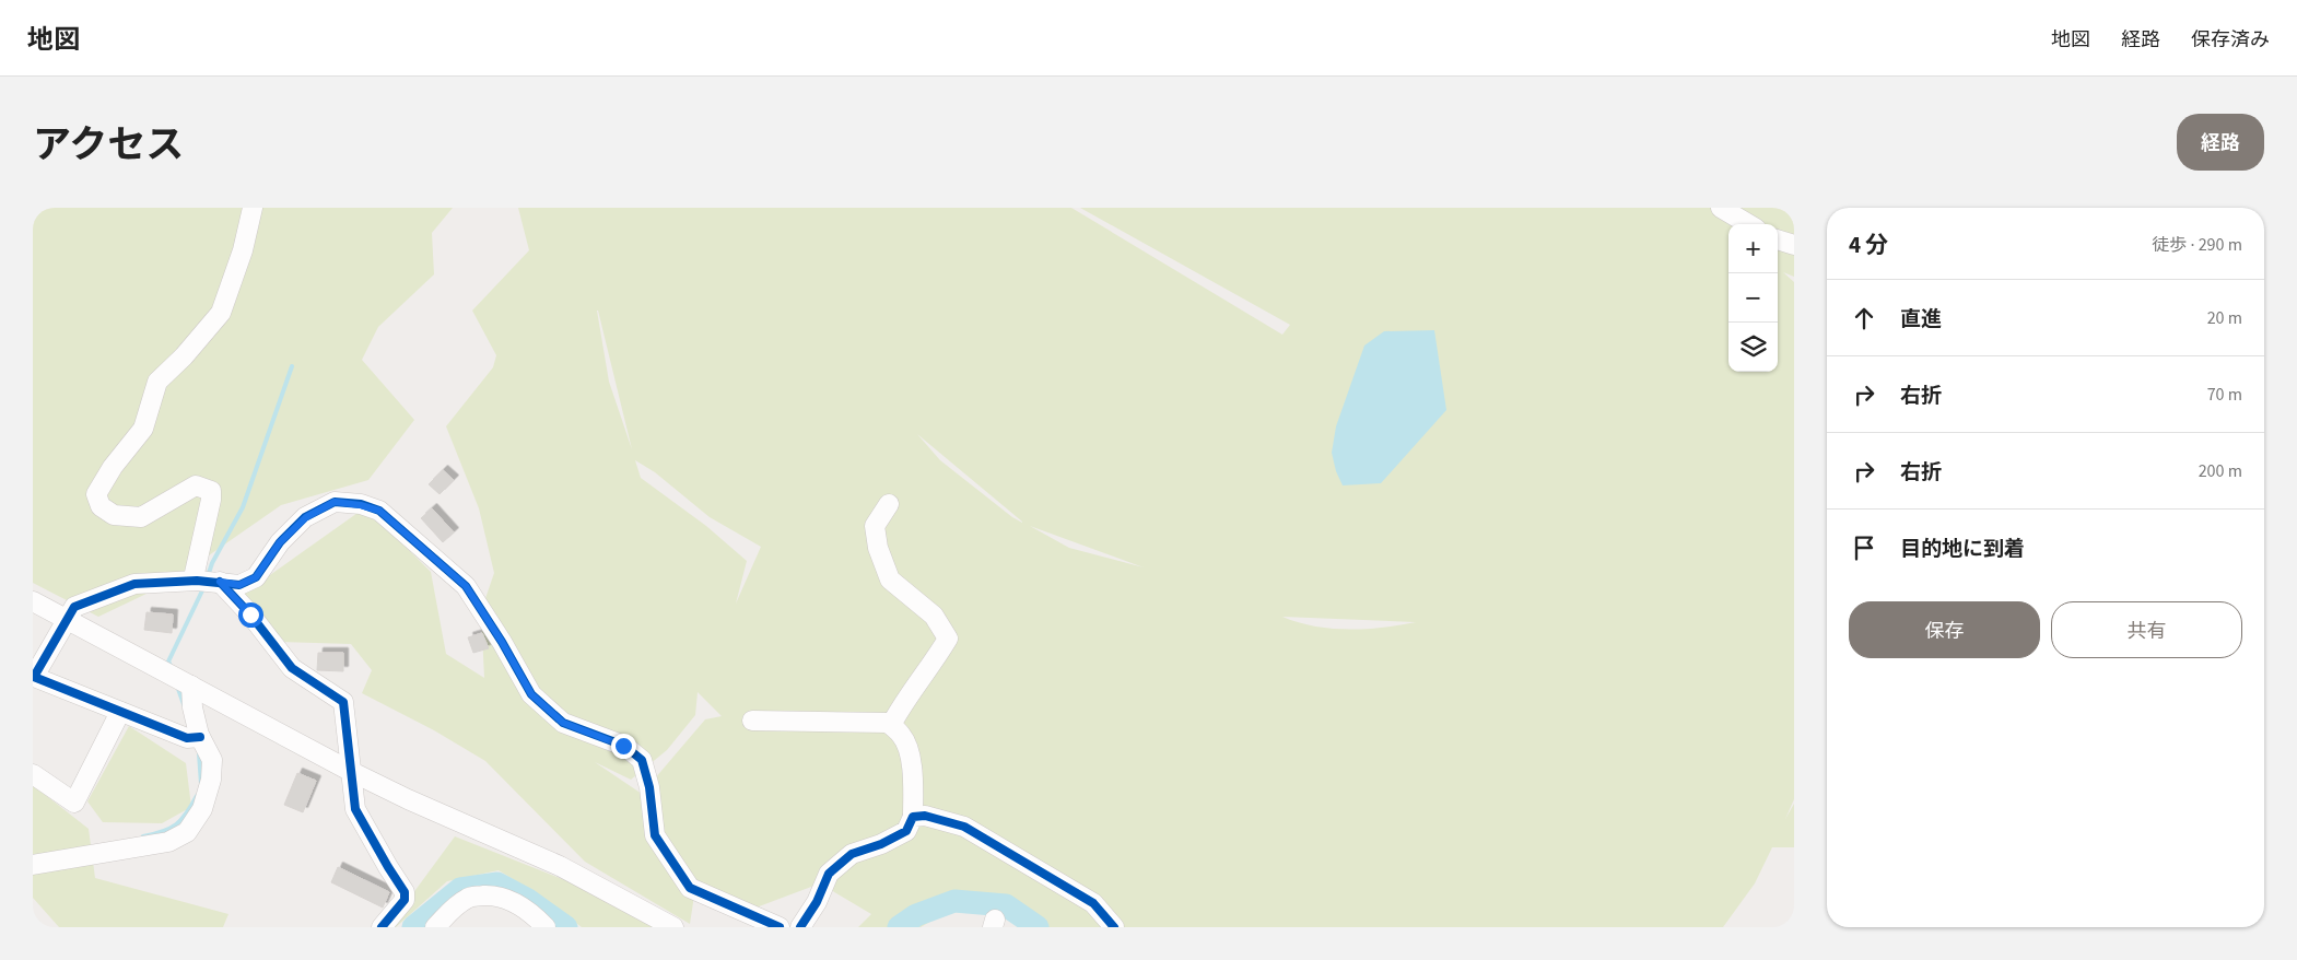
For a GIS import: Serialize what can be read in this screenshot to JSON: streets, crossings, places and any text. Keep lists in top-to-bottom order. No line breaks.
{"page":{"header":"地図","nav":["地図","経路","保存済み"],"title":"アクセス","buttons":["経路",["保存","共有"]],"heading":["4 分","徒歩 · 290 m"],"map_buttons":["+","−"],"list":[["直進","20 m"],["右折","70 m"],["右折","200 m"],"目的地に到着"]}}
